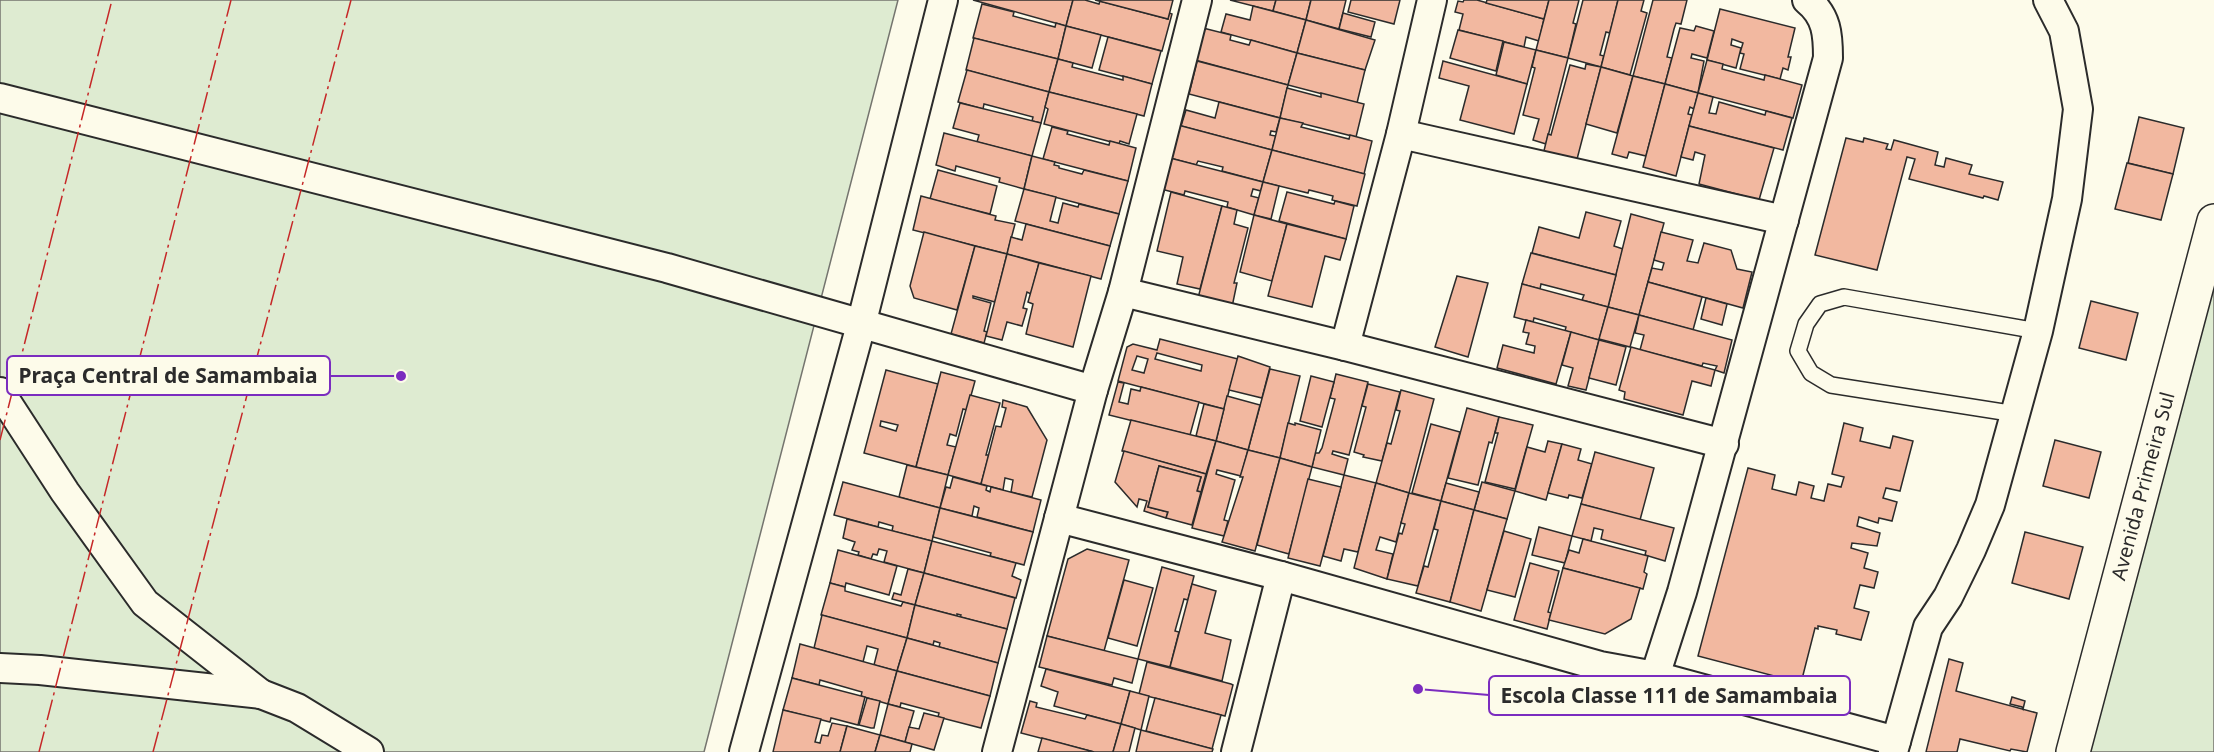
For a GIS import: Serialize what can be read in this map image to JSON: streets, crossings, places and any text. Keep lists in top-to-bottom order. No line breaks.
{"streets":{"main road":["Avenida Primeira Sul"]},"places":["Praça Central de Samambaia","Escola Classe 111 de Samambaia"]}
